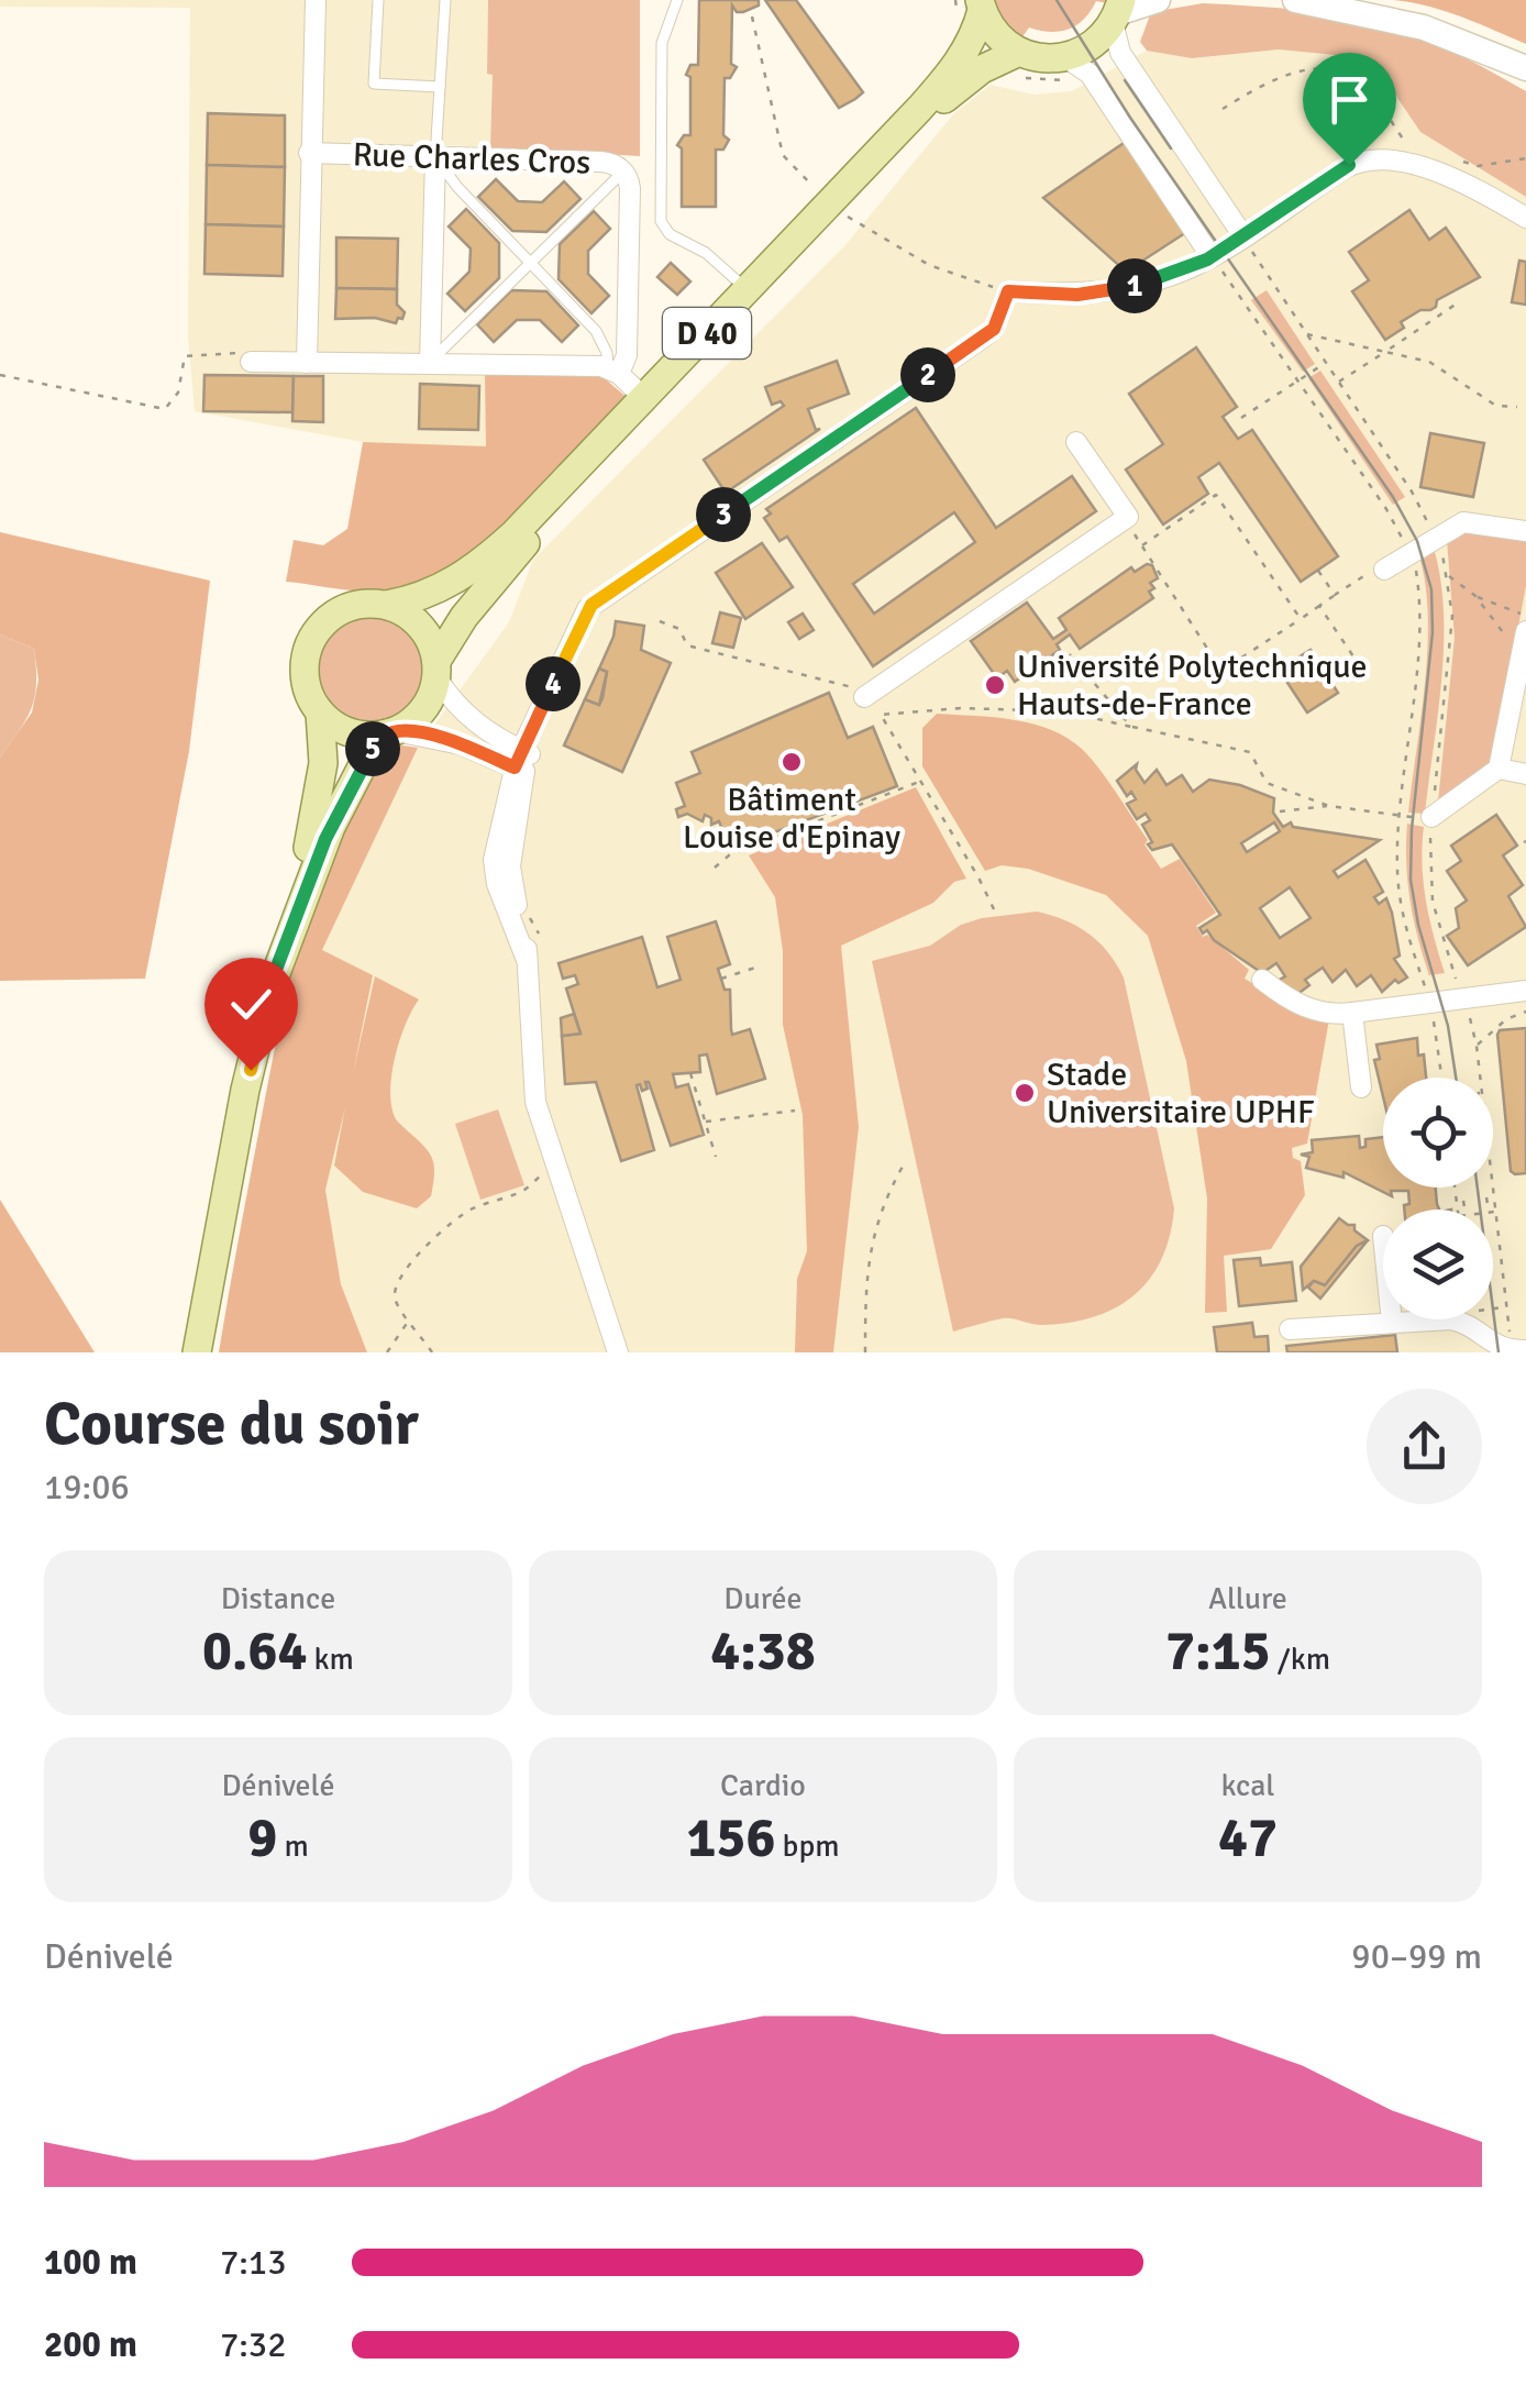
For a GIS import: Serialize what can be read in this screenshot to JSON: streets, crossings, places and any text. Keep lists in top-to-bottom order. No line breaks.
{"streets":{"main road":["D 40"],"street":["Rue Charles Cros"]},"places":["Université Polytechnique Hauts-de-France","Bâtiment Louise d'Epinay","Stade Universitaire UPHF"],"page":{"pins":["1","2","3","4","5"],"heading":["Course du soir","19:06"],"stats":[["Distance","0.64 km"],["Durée","4:38"],["Allure","7:15 /km"],["Dénivelé","9 m"],["Cardio","156 bpm"],["kcal","47"]],"chart":["Dénivelé","90–99 m"],"list":[{"name":"100 m","note":"7:13"},{"name":"200 m","note":"7:32"}]}}
